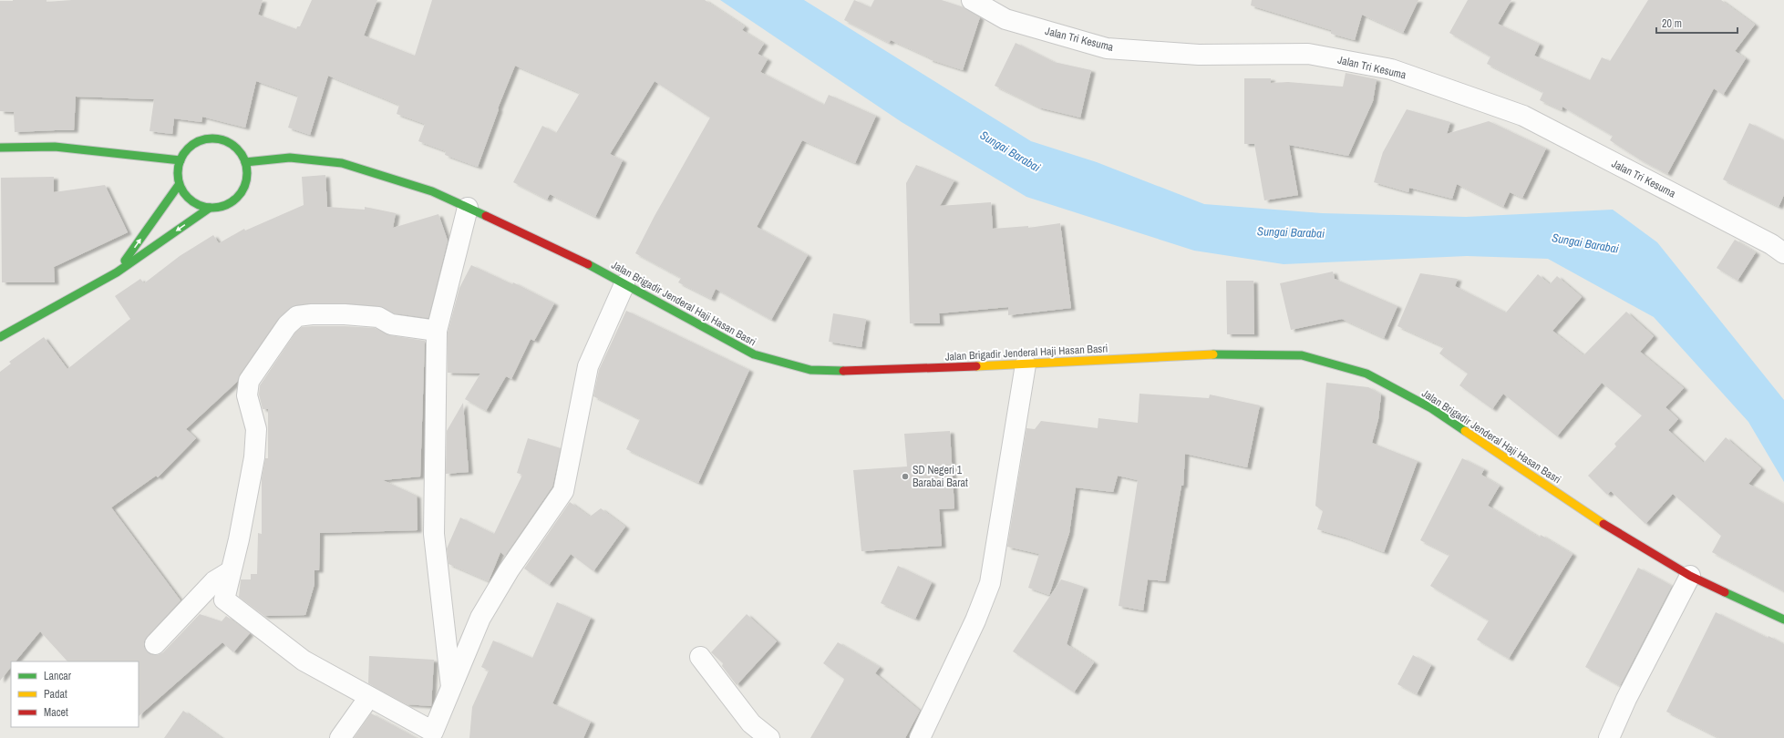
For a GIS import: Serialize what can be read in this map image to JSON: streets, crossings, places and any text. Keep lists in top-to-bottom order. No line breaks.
{"streets":{"main road":["Jalan Brigadir Jenderal Haji Hasan Basri"],"street":["Jalan Tri Kesuma"]},"water":["Sungai Barabai"],"places":["SD Negeri 1 Barabai Barat"],"legend":["Lancar","Padat","Macet"],"scale_bar":"20 m"}
